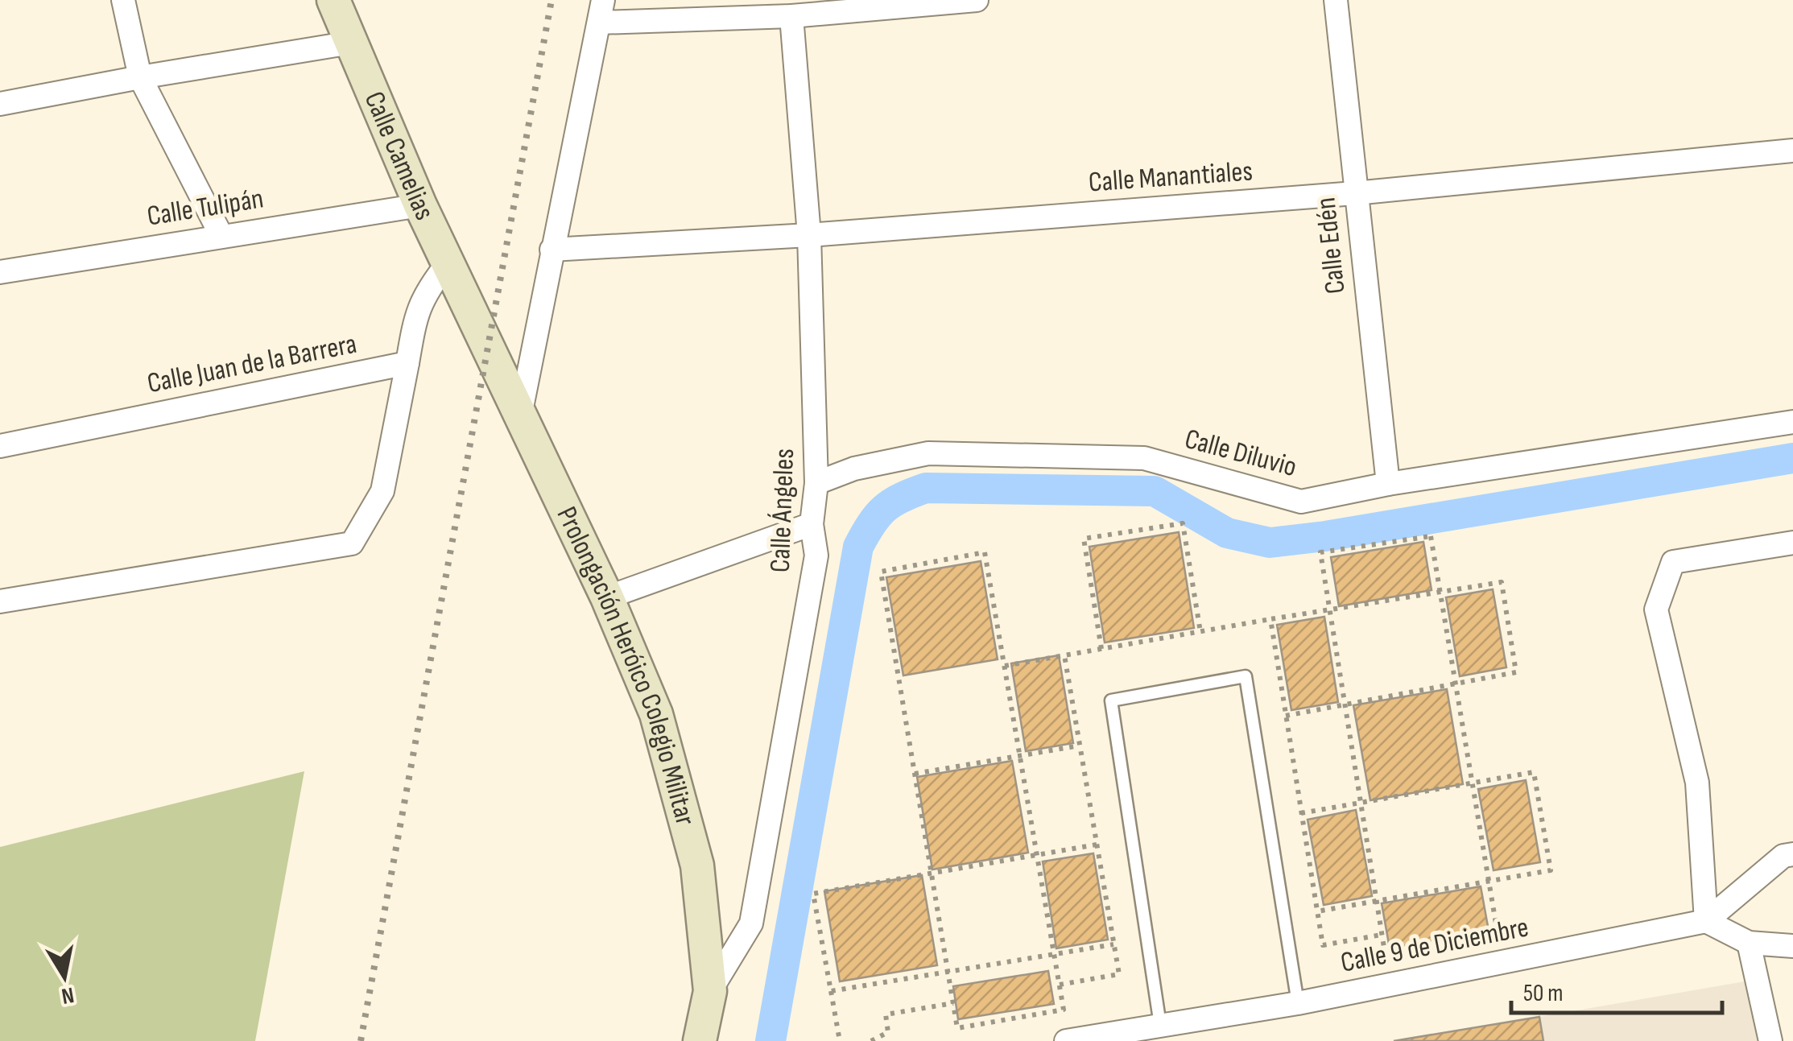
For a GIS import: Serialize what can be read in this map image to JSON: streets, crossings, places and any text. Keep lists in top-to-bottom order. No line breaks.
{"streets":{"street":["Calle Camelias","Calle Manantiales","Calle Tulipán","Calle Edén","Calle Juan de la Barrera","Calle Diluvio","Calle Ángeles","Prolongación Heróico Colegio Militar","Calle 9 de Diciembre"]},"crossings":[["Calle Camelias","Calle Tulipán"],["Calle Camelias","Prolongación Heróico Colegio Militar"],["Calle Manantiales","Calle Edén"],["Calle Manantiales","Calle Ángeles"],["Calle Edén","Calle Diluvio"],["Calle Diluvio","Calle Ángeles"],["Calle Ángeles","Prolongación Heróico Colegio Militar"]],"scale_bar":"50 m","north":"bottom"}
